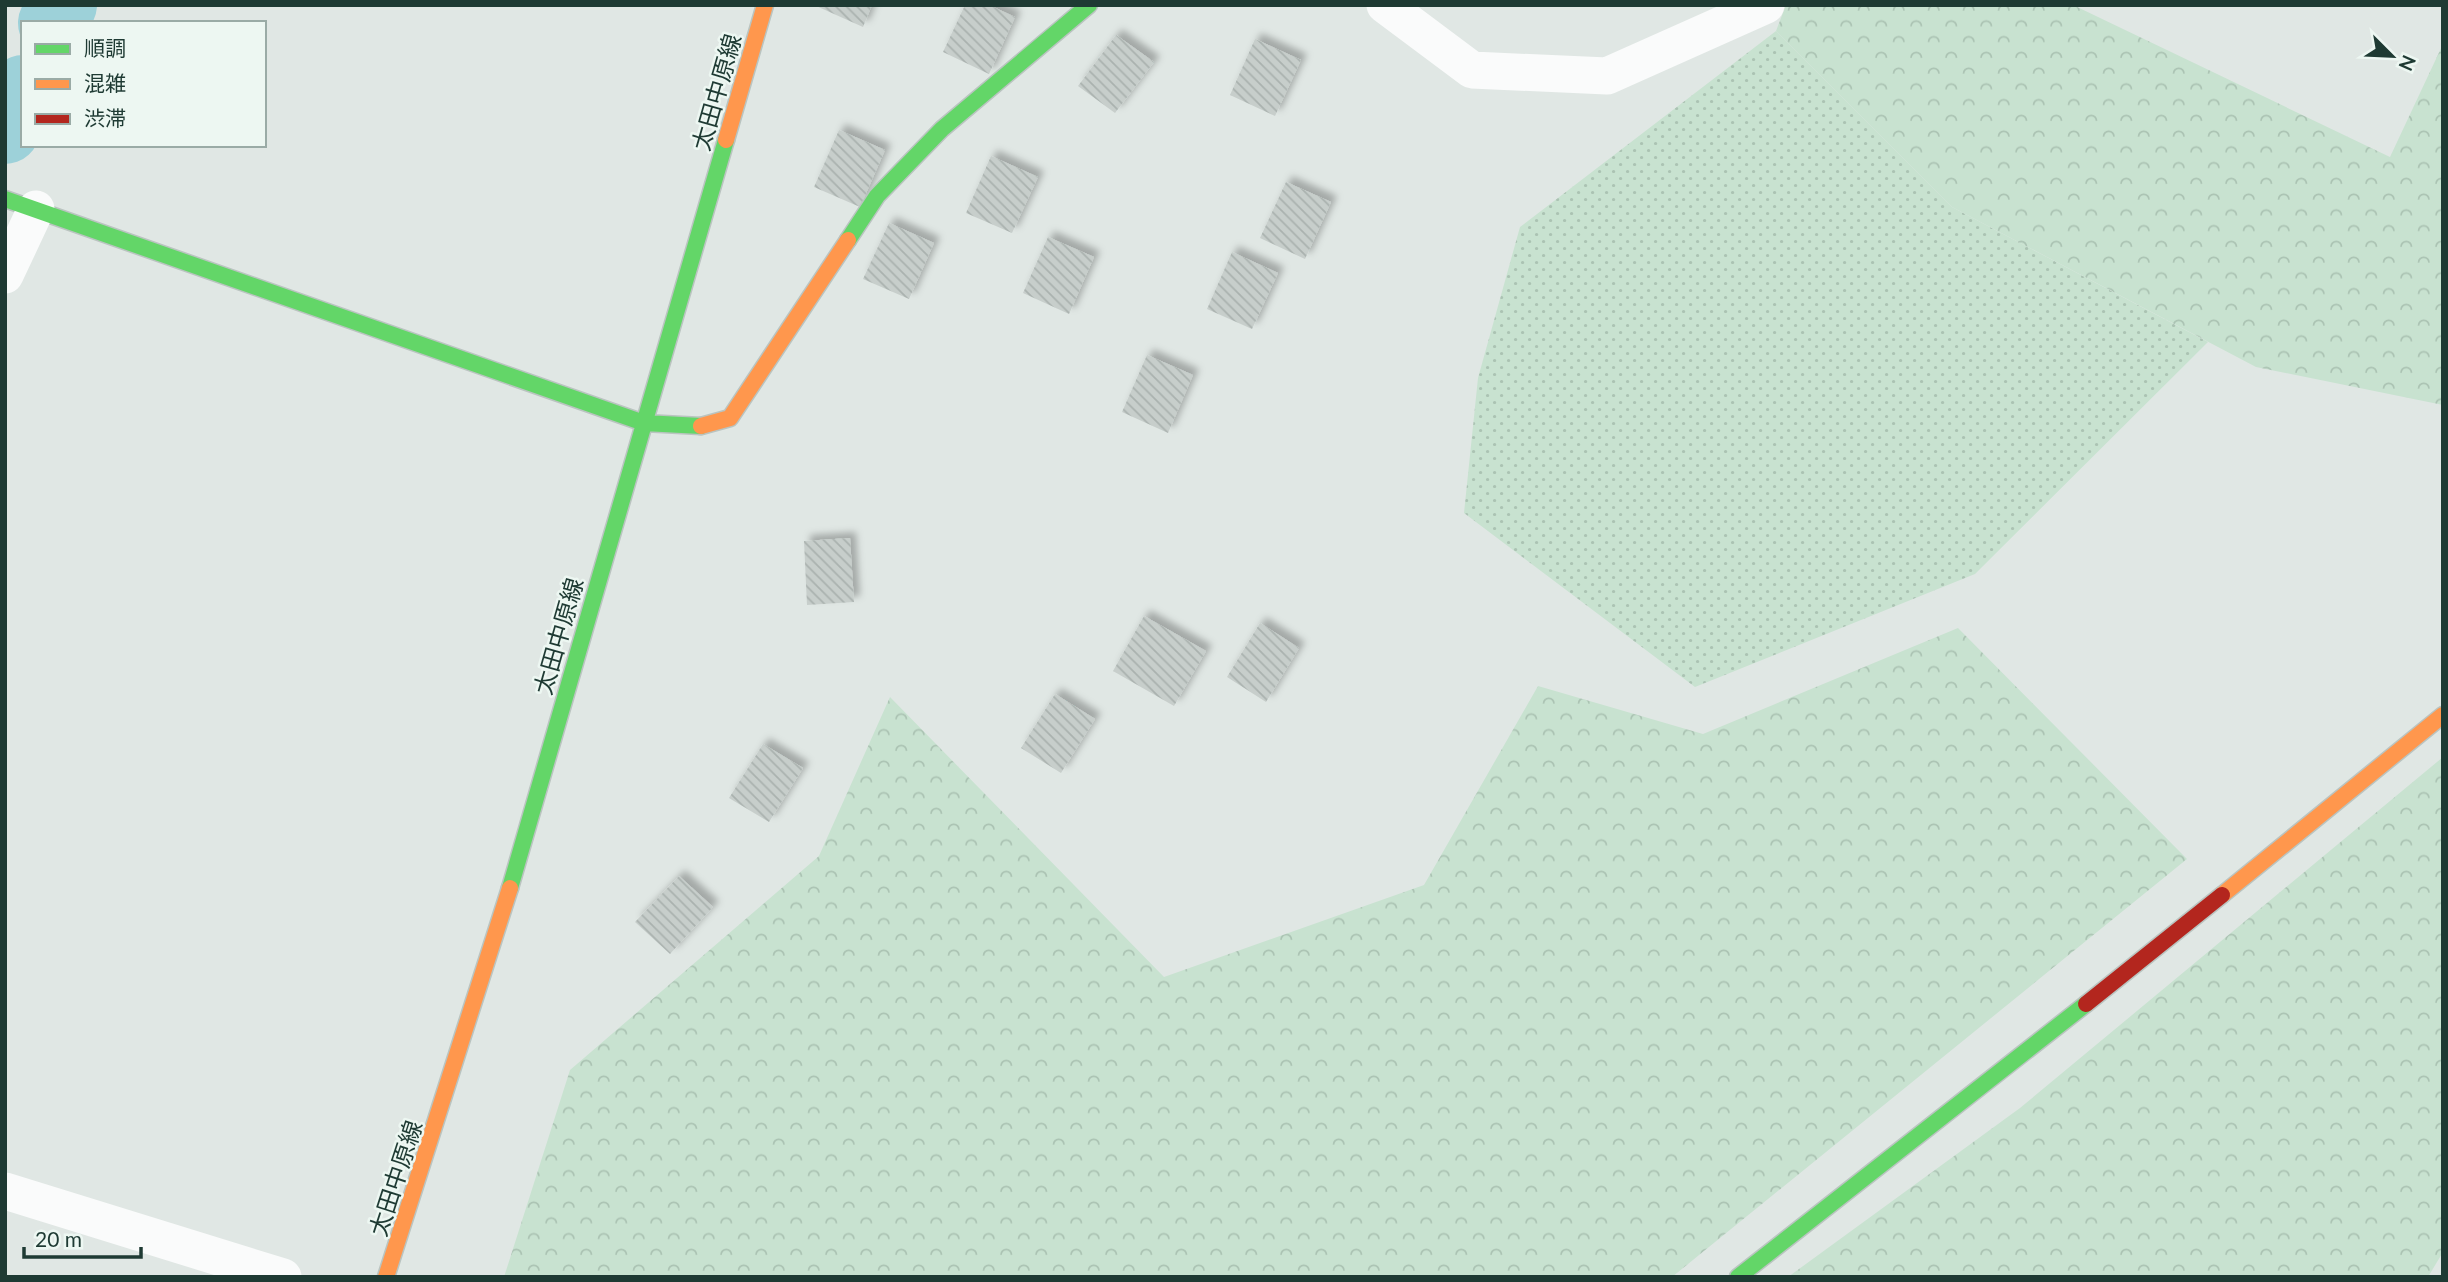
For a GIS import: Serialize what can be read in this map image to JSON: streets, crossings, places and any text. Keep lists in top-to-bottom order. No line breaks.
{"streets":{"street":["太田中原線"]},"legend":["順調","混雑","渋滞"],"scale_bar":"20 m","north":"bottom right"}
